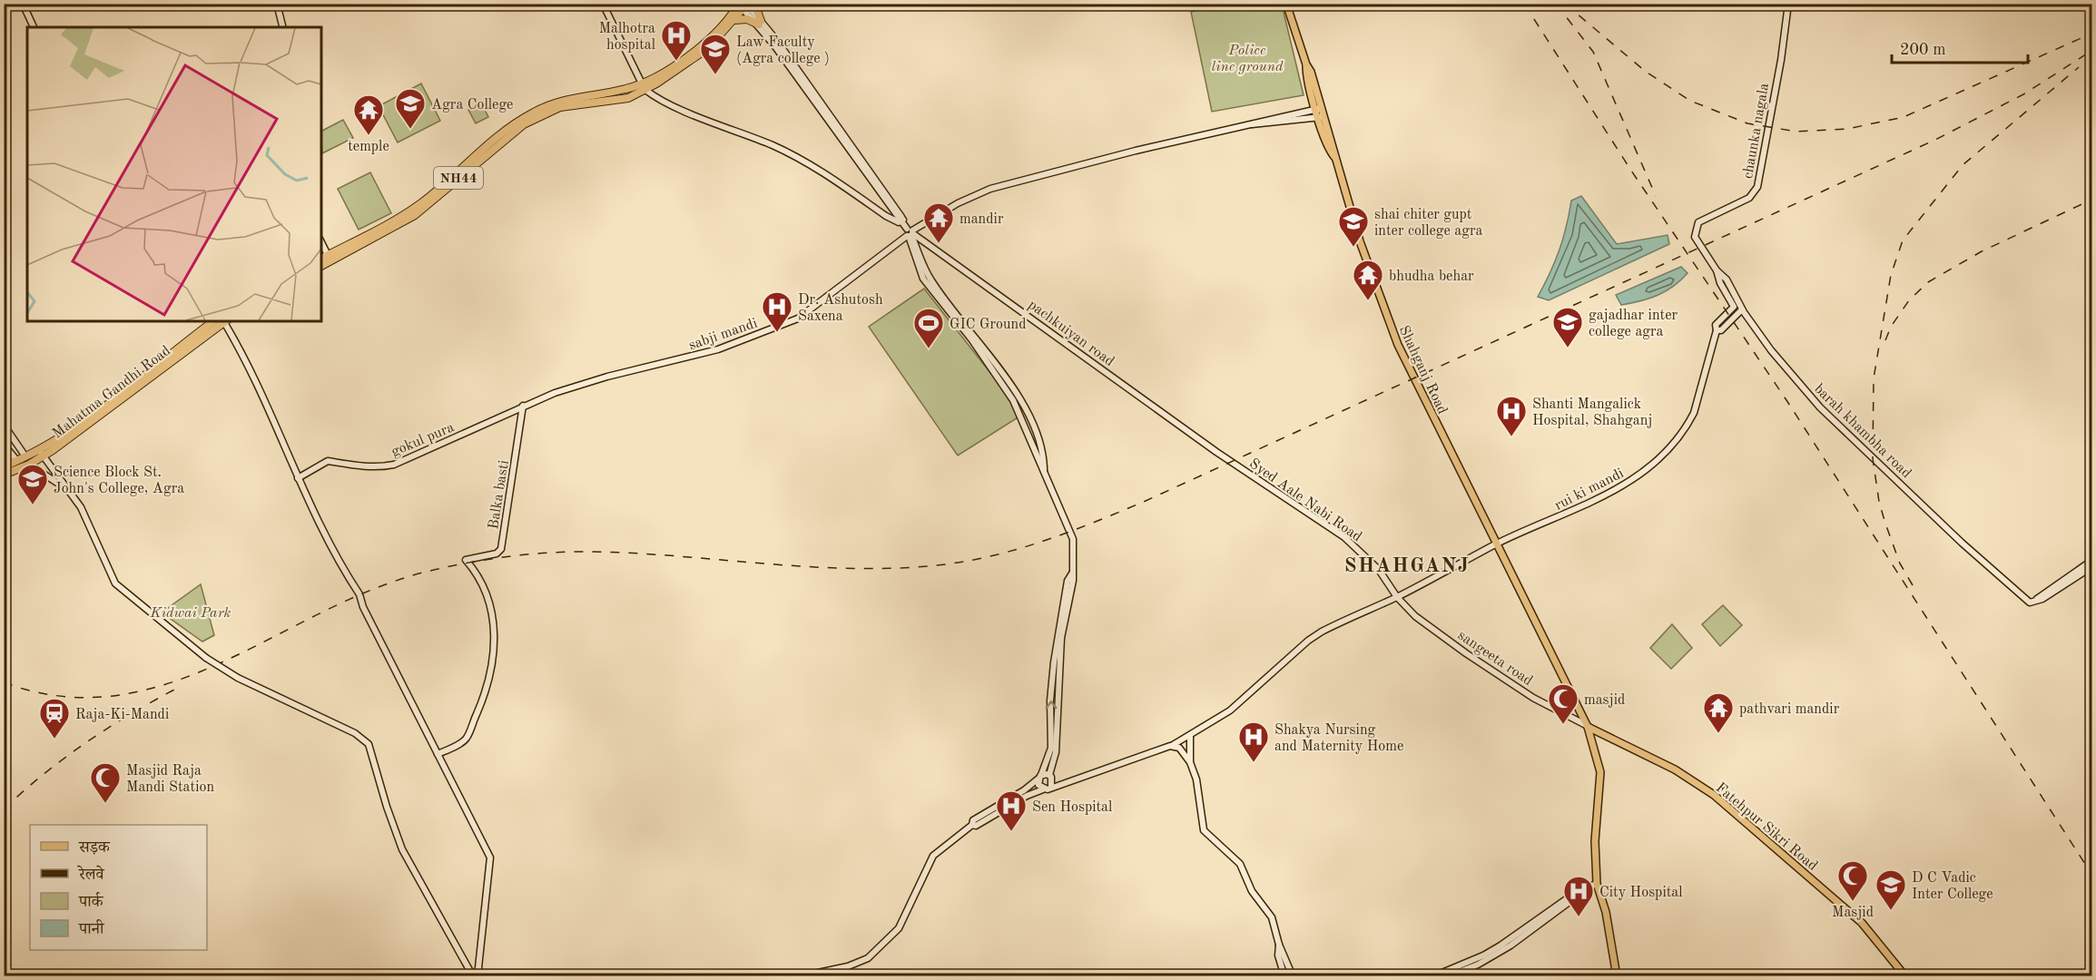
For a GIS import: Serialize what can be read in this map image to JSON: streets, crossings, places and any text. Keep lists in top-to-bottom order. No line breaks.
{"streets":{"highway":["NH44","Mahatma Gandhi Road"],"main road":["Shahganj Road","Fatehpur Sikri Road"],"street":["chaunka nagala","pachkuiyan road","sabji mandi","barah khambha road","gokul pura","rui ki mandi","Balka basti","Syed Aale Nabi Road","sangeeta road"]},"crossings":[["chaunka nagala","barah khambha road"],["pachkuiyan road","sabji mandi"],["pachkuiyan road","Syed Aale Nabi Road"],["sabji mandi","gokul pura"],["sabji mandi","Balka basti"],["Shahganj Road","rui ki mandi"],["Shahganj Road","sangeeta road"],["Shahganj Road","Fatehpur Sikri Road"],["gokul pura","Balka basti"],["rui ki mandi","Syed Aale Nabi Road"],["rui ki mandi","sangeeta road"],["Syed Aale Nabi Road","sangeeta road"],["sangeeta road","Fatehpur Sikri Road"]],"districts":["SHAHGANJ"],"parks":["Police line ground","Kidwai Park"],"places":{"hospital":["Malhotra hospital","Dr. Ashutosh Saxena","Shanti Mangalick Hospital, Shahganj","Shakya Nursing and Maternity Home","Sen Hospital","City Hospital"],"school or university":["Law Faculty (Agra college )","Agra College","shai chiter gupt inter college agra","gajadhar inter college agra","Science Block St. John's College, Agra","D C Vadic Inter College"],"temple":["temple","mandir","bhudha behar","pathvari mandir"],"sports":["GIC Ground"],"mosque":["masjid","Masjid Raja Mandi Station","Masjid"],"station":["Raja-Ki-Mandi"]},"legend":["सड़क","रेलवे","पार्क","पानी"],"scale_bar":"200 m"}
